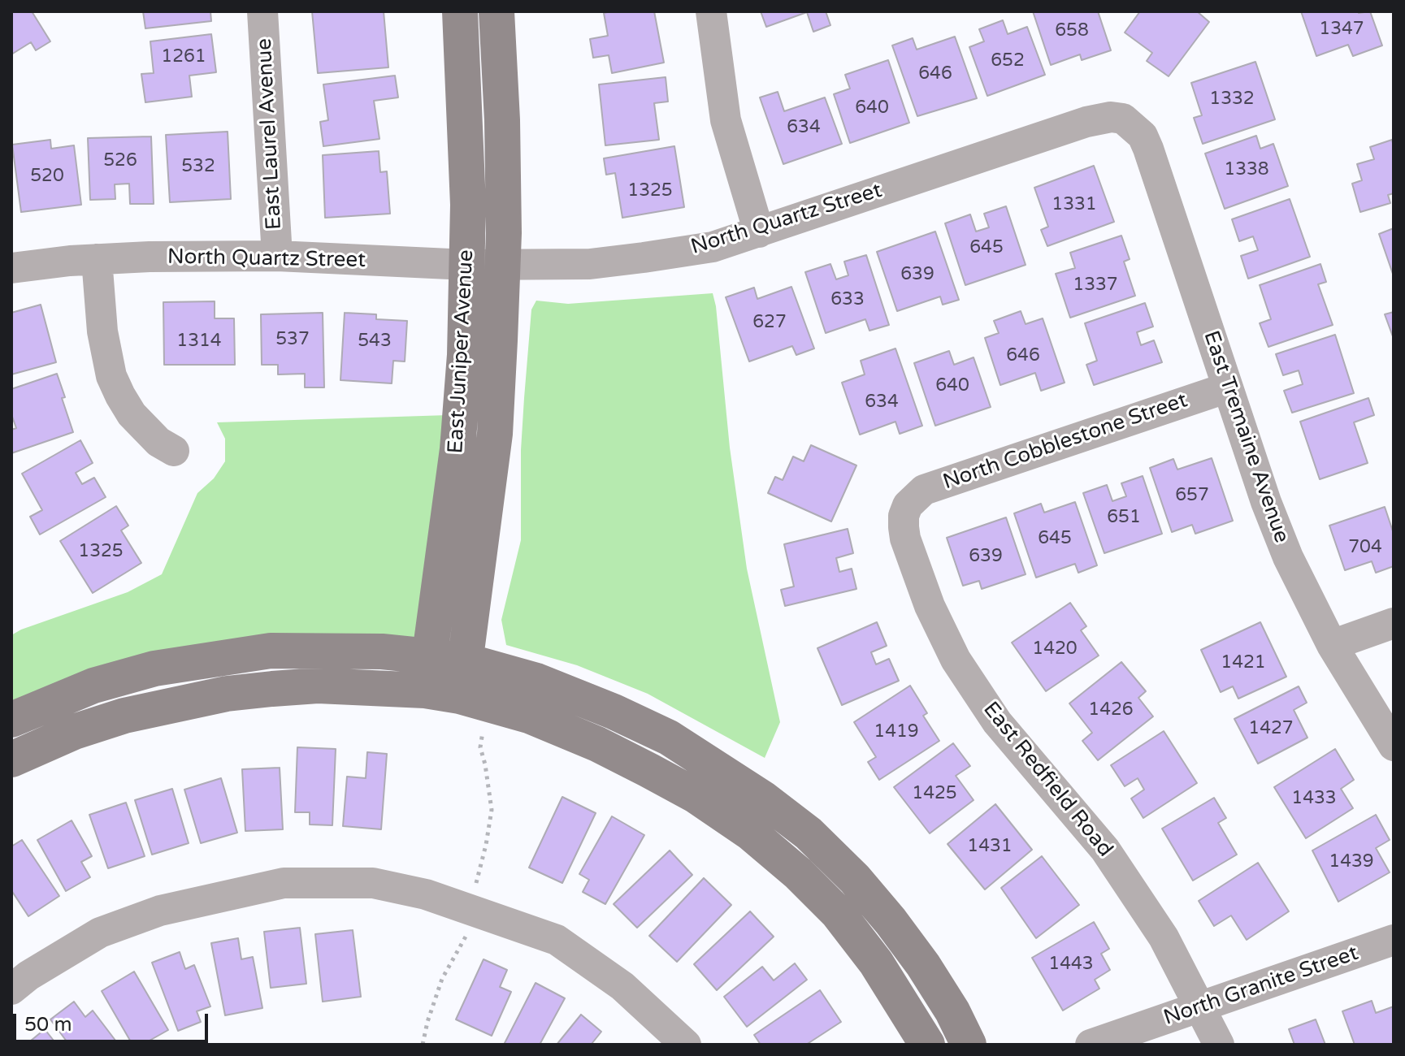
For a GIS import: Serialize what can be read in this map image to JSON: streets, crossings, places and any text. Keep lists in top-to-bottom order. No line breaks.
{"streets":{"street":["East Laurel Avenue","North Quartz Street","East Juniper Avenue","East Tremaine Avenue","North Cobblestone Street","East Redfield Road","North Granite Street"]},"crossings":[["East Laurel Avenue","North Quartz Street"],["North Quartz Street","East Juniper Avenue"],["North Quartz Street","East Tremaine Avenue"],["East Tremaine Avenue","North Cobblestone Street"],["North Cobblestone Street","East Redfield Road"],["East Redfield Road","North Granite Street"]],"house_numbers":["1347","658","1261","652","646","1332","640","634","526","532","1338","520","1325","1331","645","639","1337","633","627","537","1314","543","646","640","634","657","651","645","704","1325","639","1420","1421","1426","1427","1419","1425","1433","1431","1439","1443"],"scale_bar":"50 m"}
